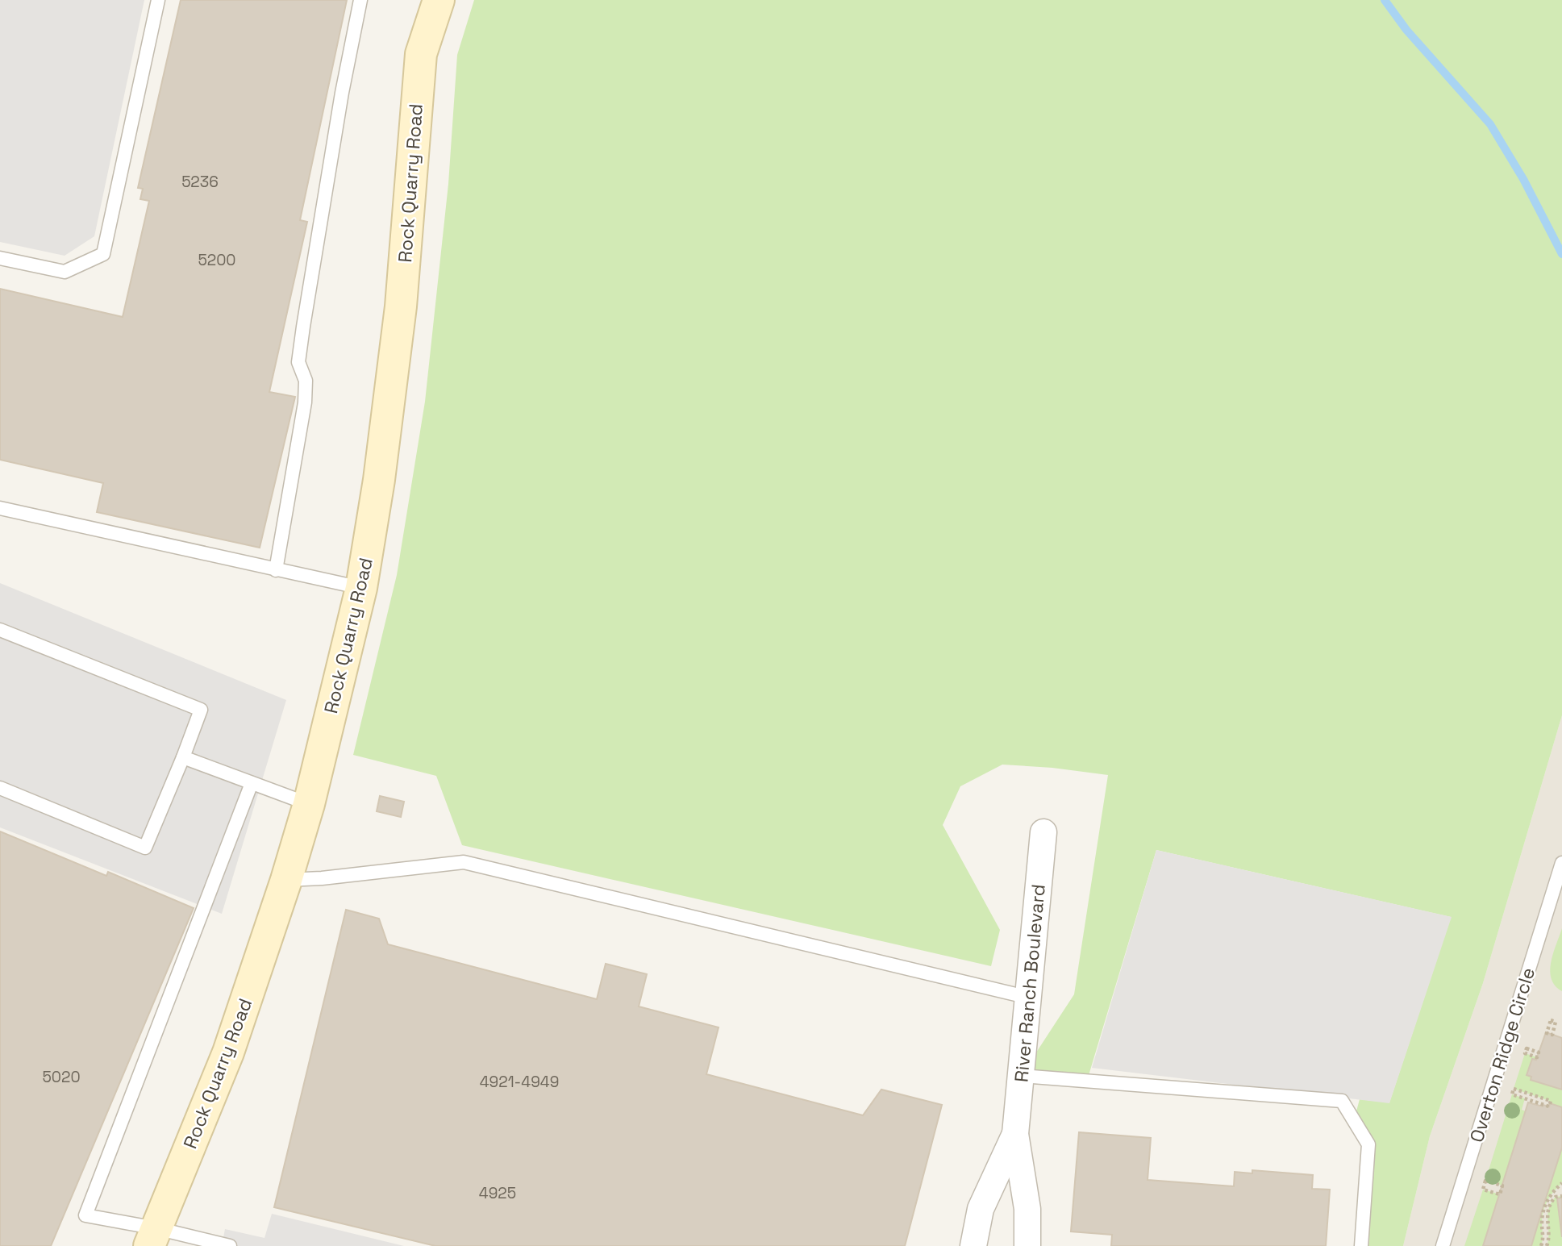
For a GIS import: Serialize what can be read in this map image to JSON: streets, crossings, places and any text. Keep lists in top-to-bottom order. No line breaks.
{"streets":{"street":["Rock Quarry Road","River Ranch Boulevard"],"lane":["Overton Ridge Circle"]},"house_numbers":["5236","5200","5020","4921-4949","4925"]}
